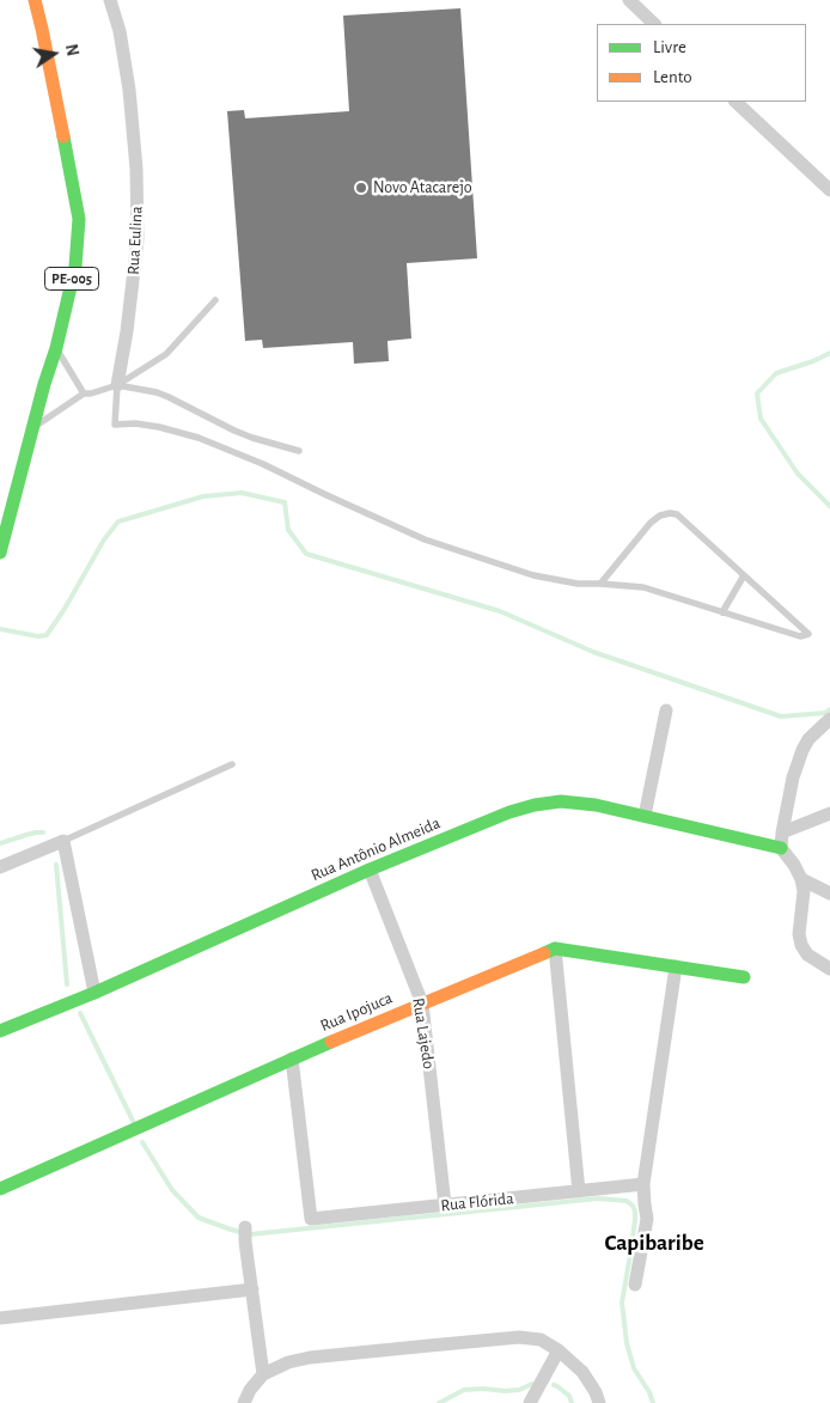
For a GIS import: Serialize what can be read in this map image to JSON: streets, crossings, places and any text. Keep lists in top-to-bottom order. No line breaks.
{"streets":{"street":["Rua Eulina","PE-005","Rua Antônio Almeida","Rua Ipojuca","Rua Lajedo","Rua Flórida"]},"crossings":[["Rua Antônio Almeida","Rua Lajedo"],["Rua Ipojuca","Rua Lajedo"],["Rua Ipojuca","Rua Flórida"],["Rua Lajedo","Rua Flórida"]],"districts":["Capibaribe"],"places":["Novo Atacarejo"],"legend":["Livre","Lento"],"north":"right"}
